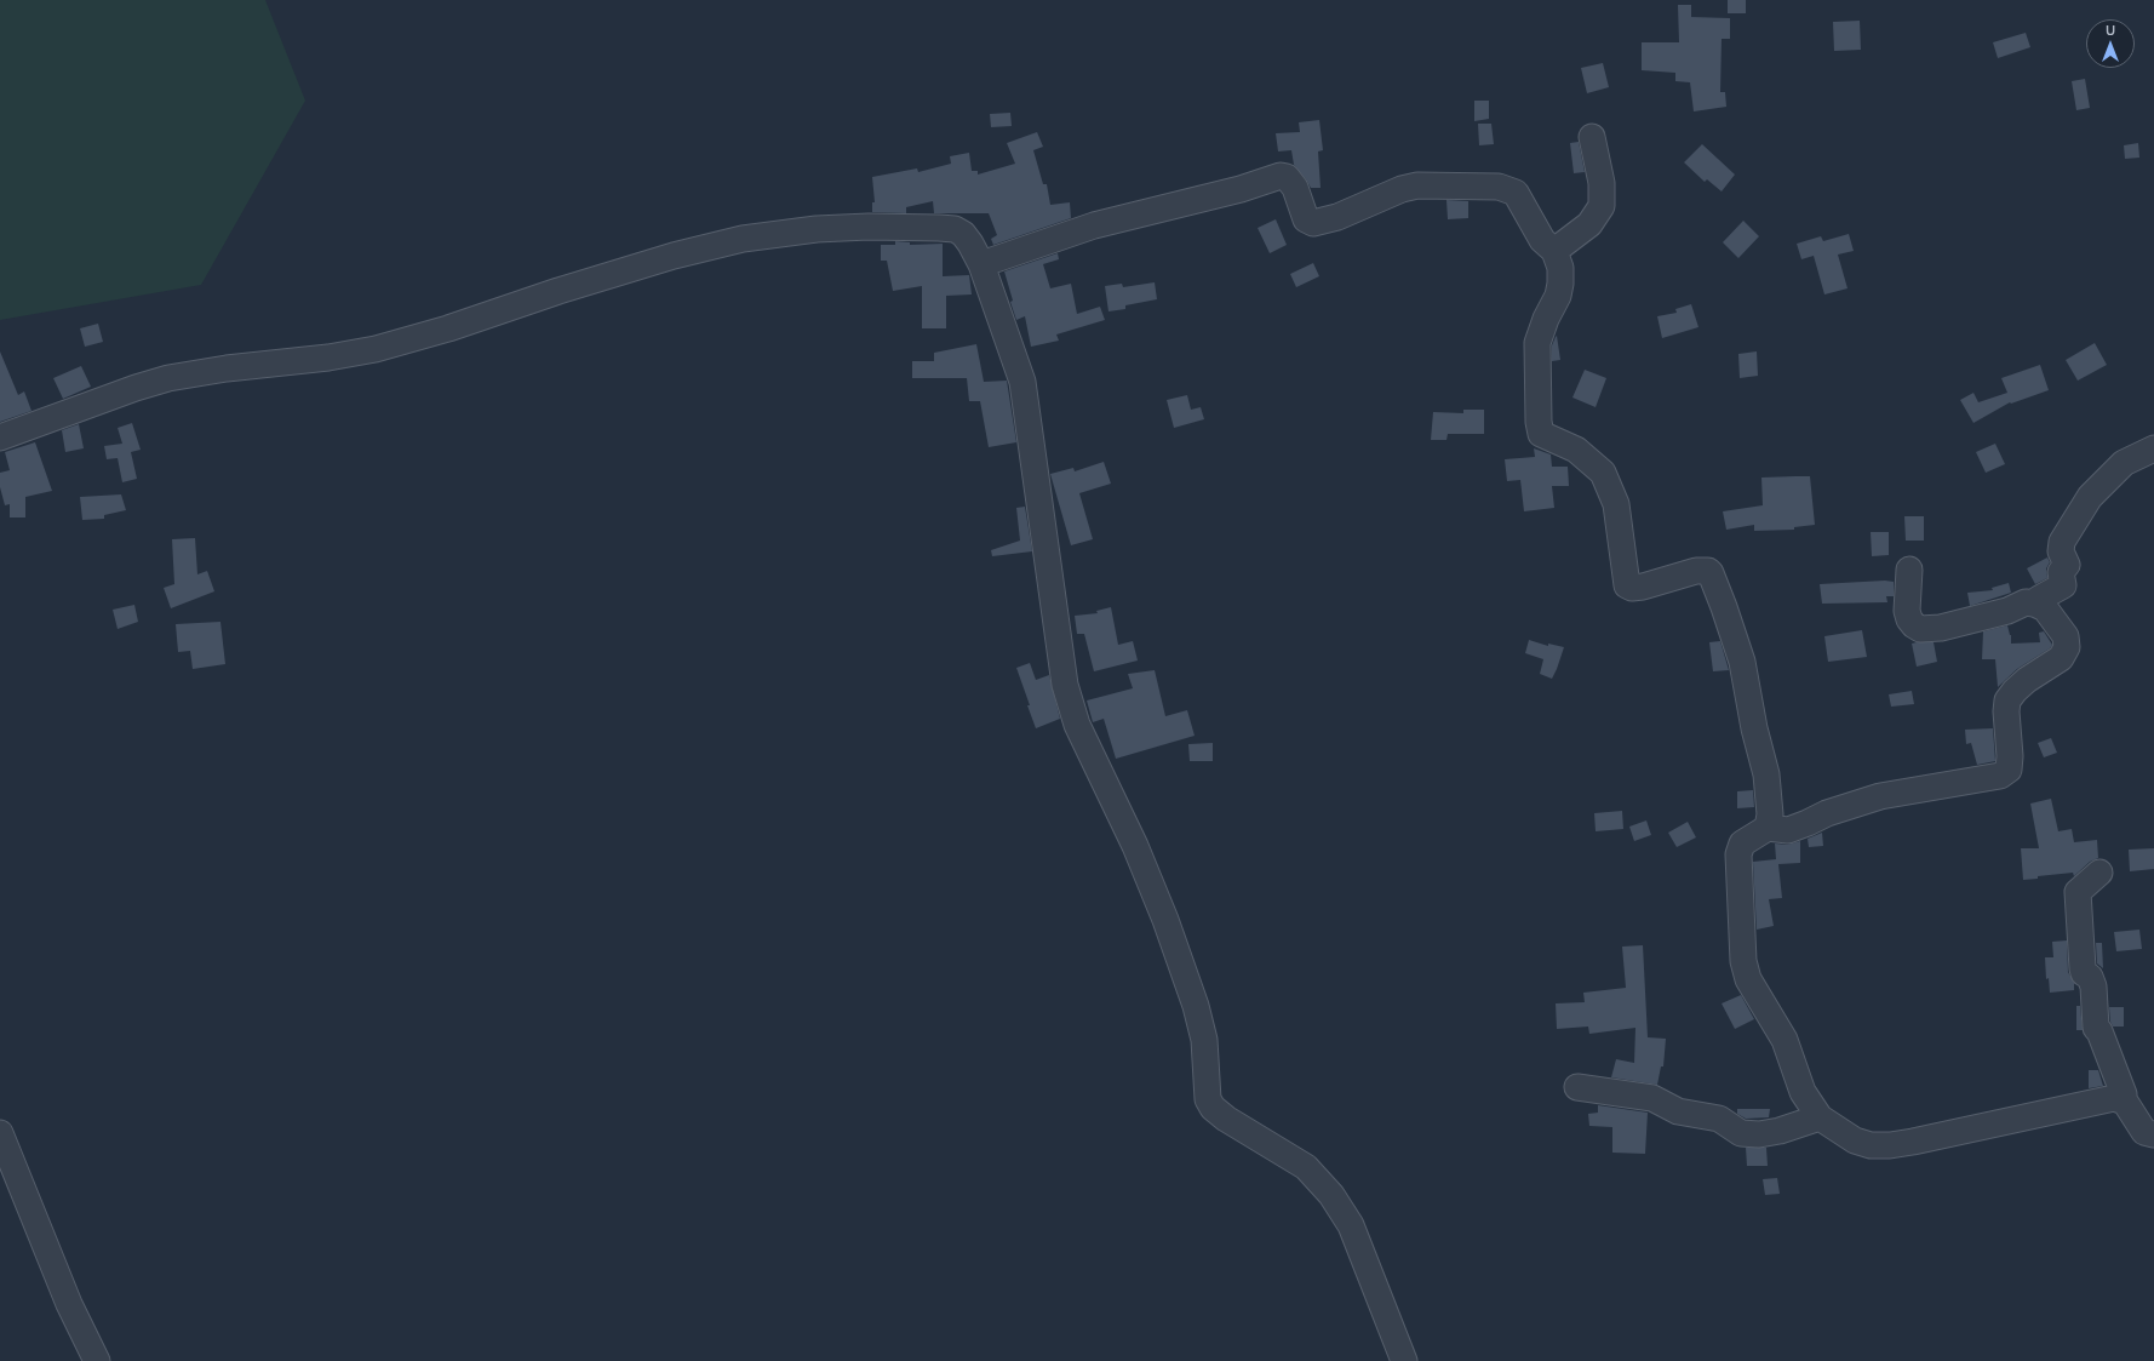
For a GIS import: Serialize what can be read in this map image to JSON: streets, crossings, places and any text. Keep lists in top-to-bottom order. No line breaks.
{"north":"top"}
